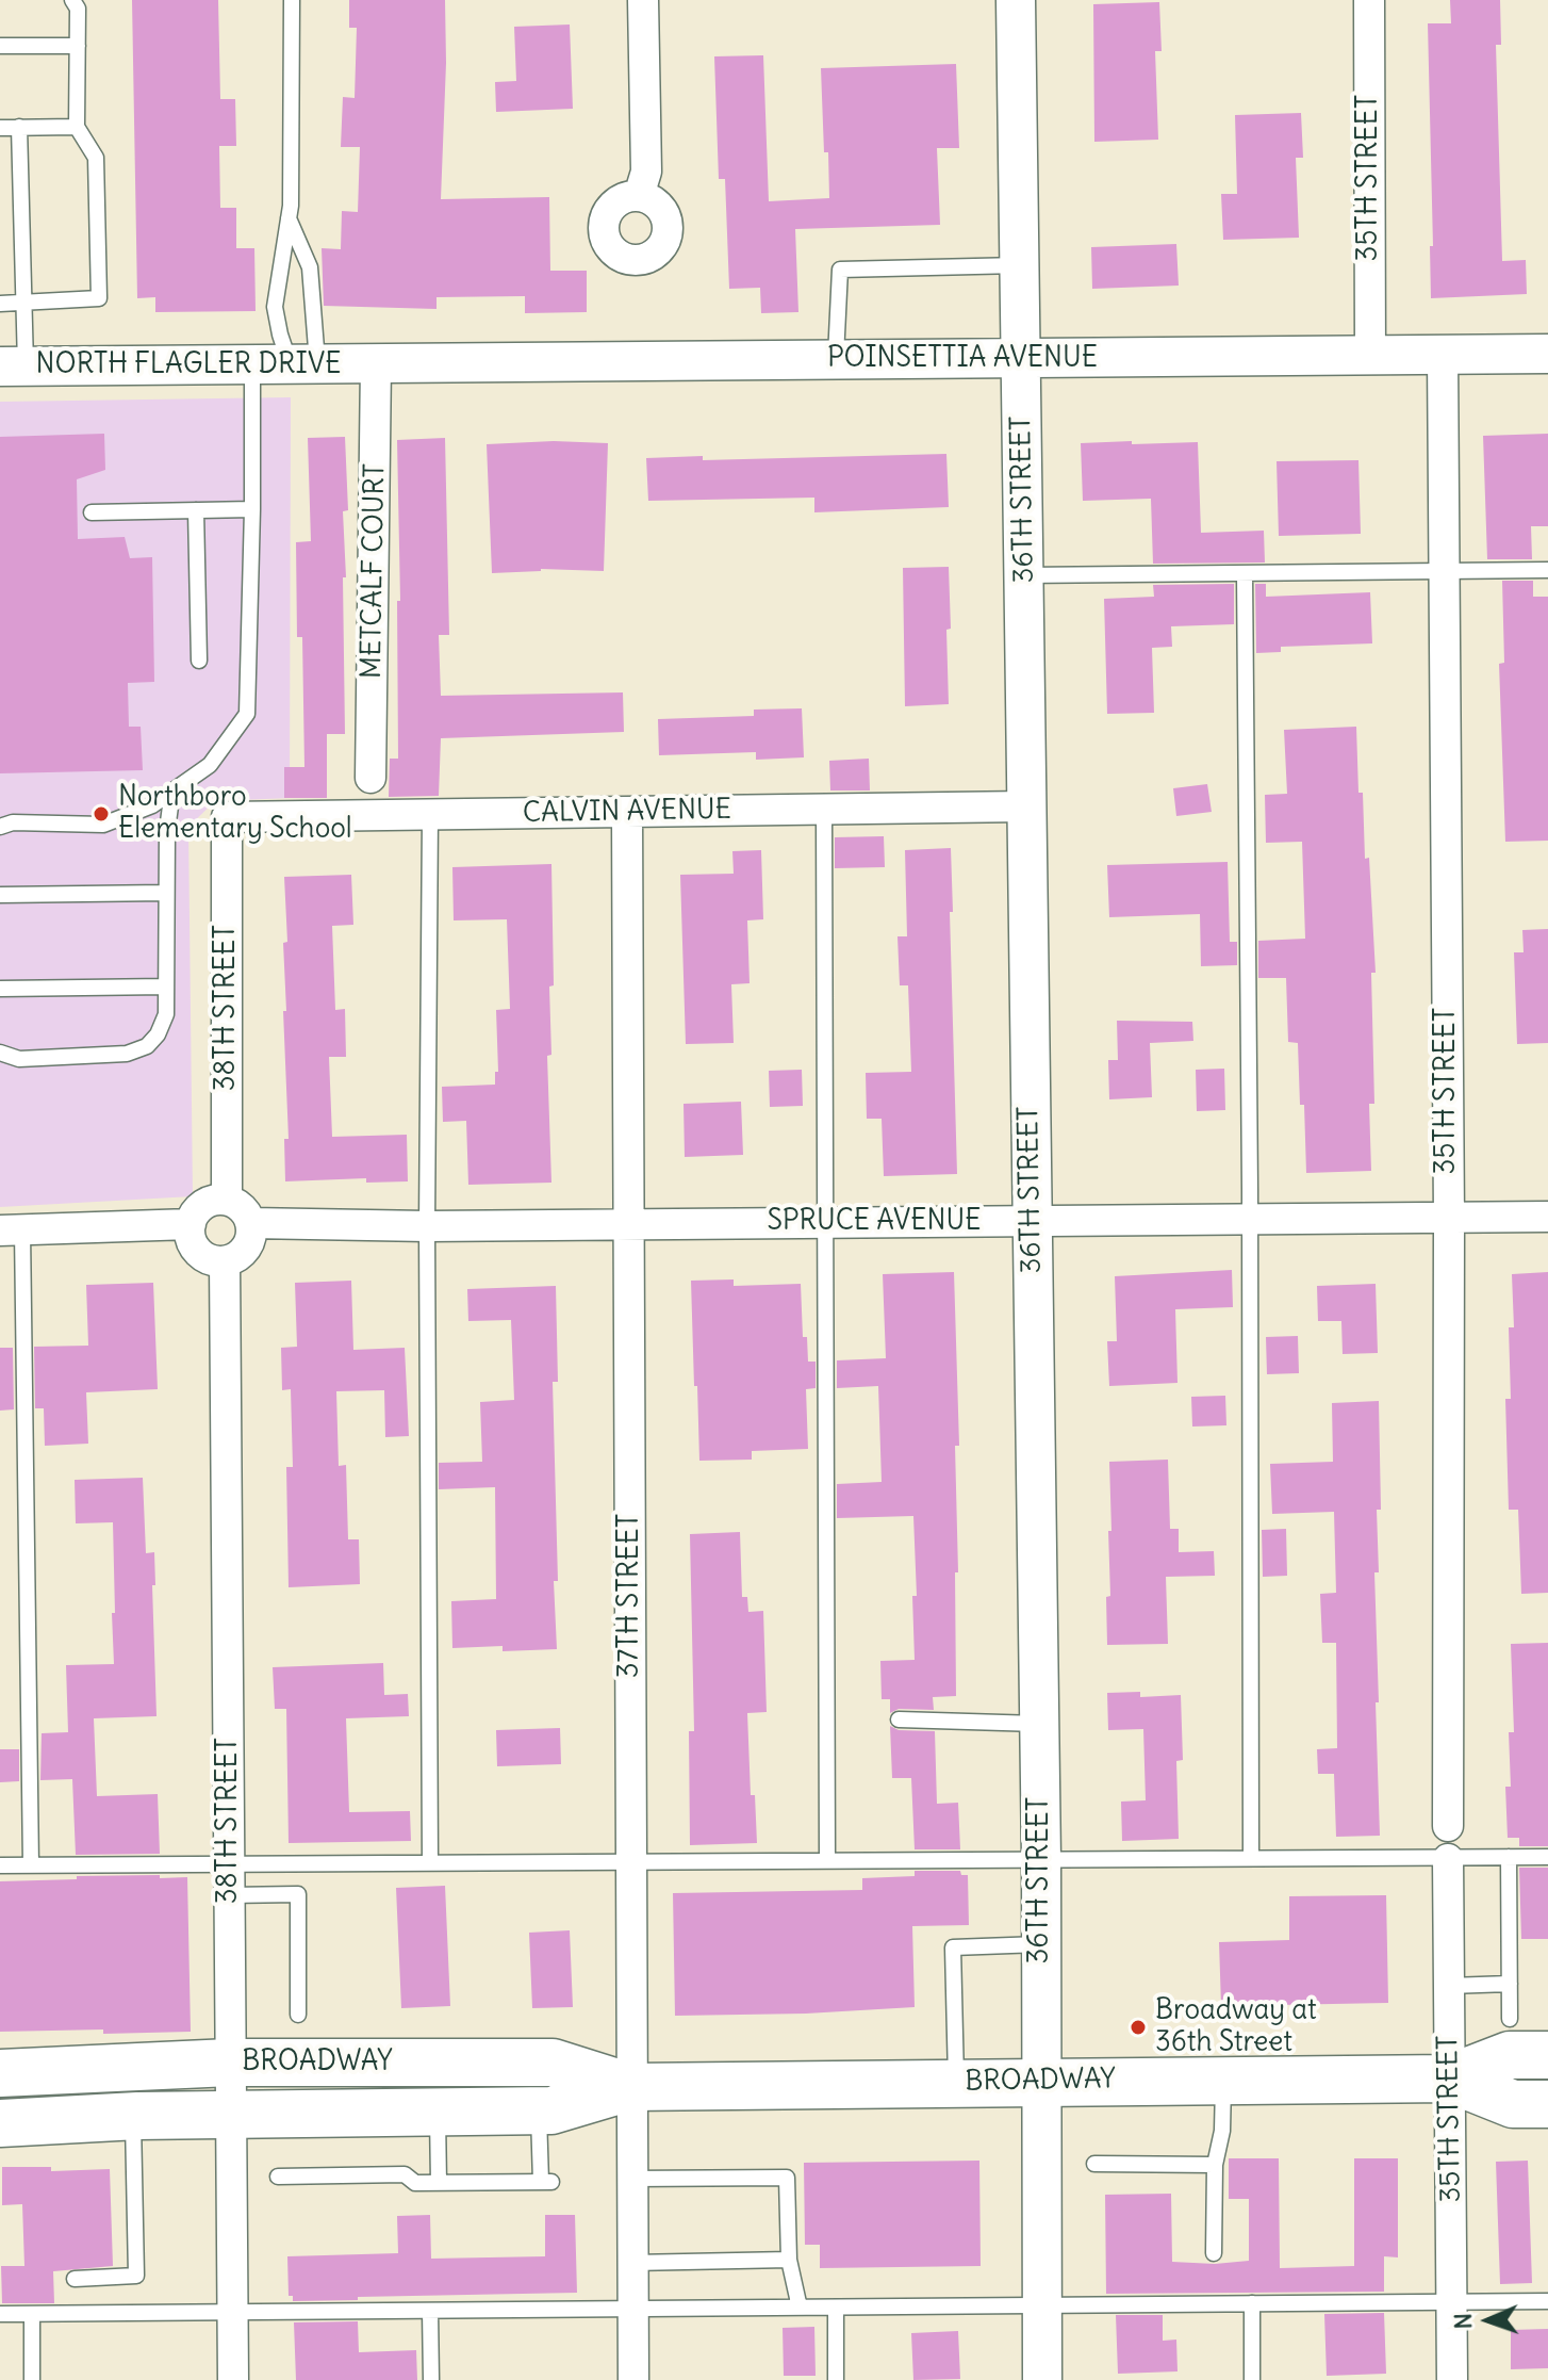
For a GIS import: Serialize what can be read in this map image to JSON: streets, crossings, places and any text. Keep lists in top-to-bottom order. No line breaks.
{"streets":{"main road":["BROADWAY"],"street":["35TH STREET","POINSETTIA AVENUE","NORTH FLAGLER DRIVE","36TH STREET","METCALF COURT","CALVIN AVENUE","38TH STREET","SPRUCE AVENUE","37TH STREET"]},"crossings":[["35TH STREET","POINSETTIA AVENUE"],["35TH STREET","SPRUCE AVENUE"],["35TH STREET","BROADWAY"],["POINSETTIA AVENUE","NORTH FLAGLER DRIVE"],["POINSETTIA AVENUE","36TH STREET"],["POINSETTIA AVENUE","METCALF COURT"],["NORTH FLAGLER DRIVE","METCALF COURT"],["36TH STREET","CALVIN AVENUE"],["36TH STREET","SPRUCE AVENUE"],["36TH STREET","BROADWAY"],["CALVIN AVENUE","38TH STREET"],["CALVIN AVENUE","37TH STREET"],["38TH STREET","SPRUCE AVENUE"],["38TH STREET","BROADWAY"],["SPRUCE AVENUE","37TH STREET"],["37TH STREET","BROADWAY"]],"places":["Northboro Elementary School","Broadway at 36th Street"],"north":"left"}
